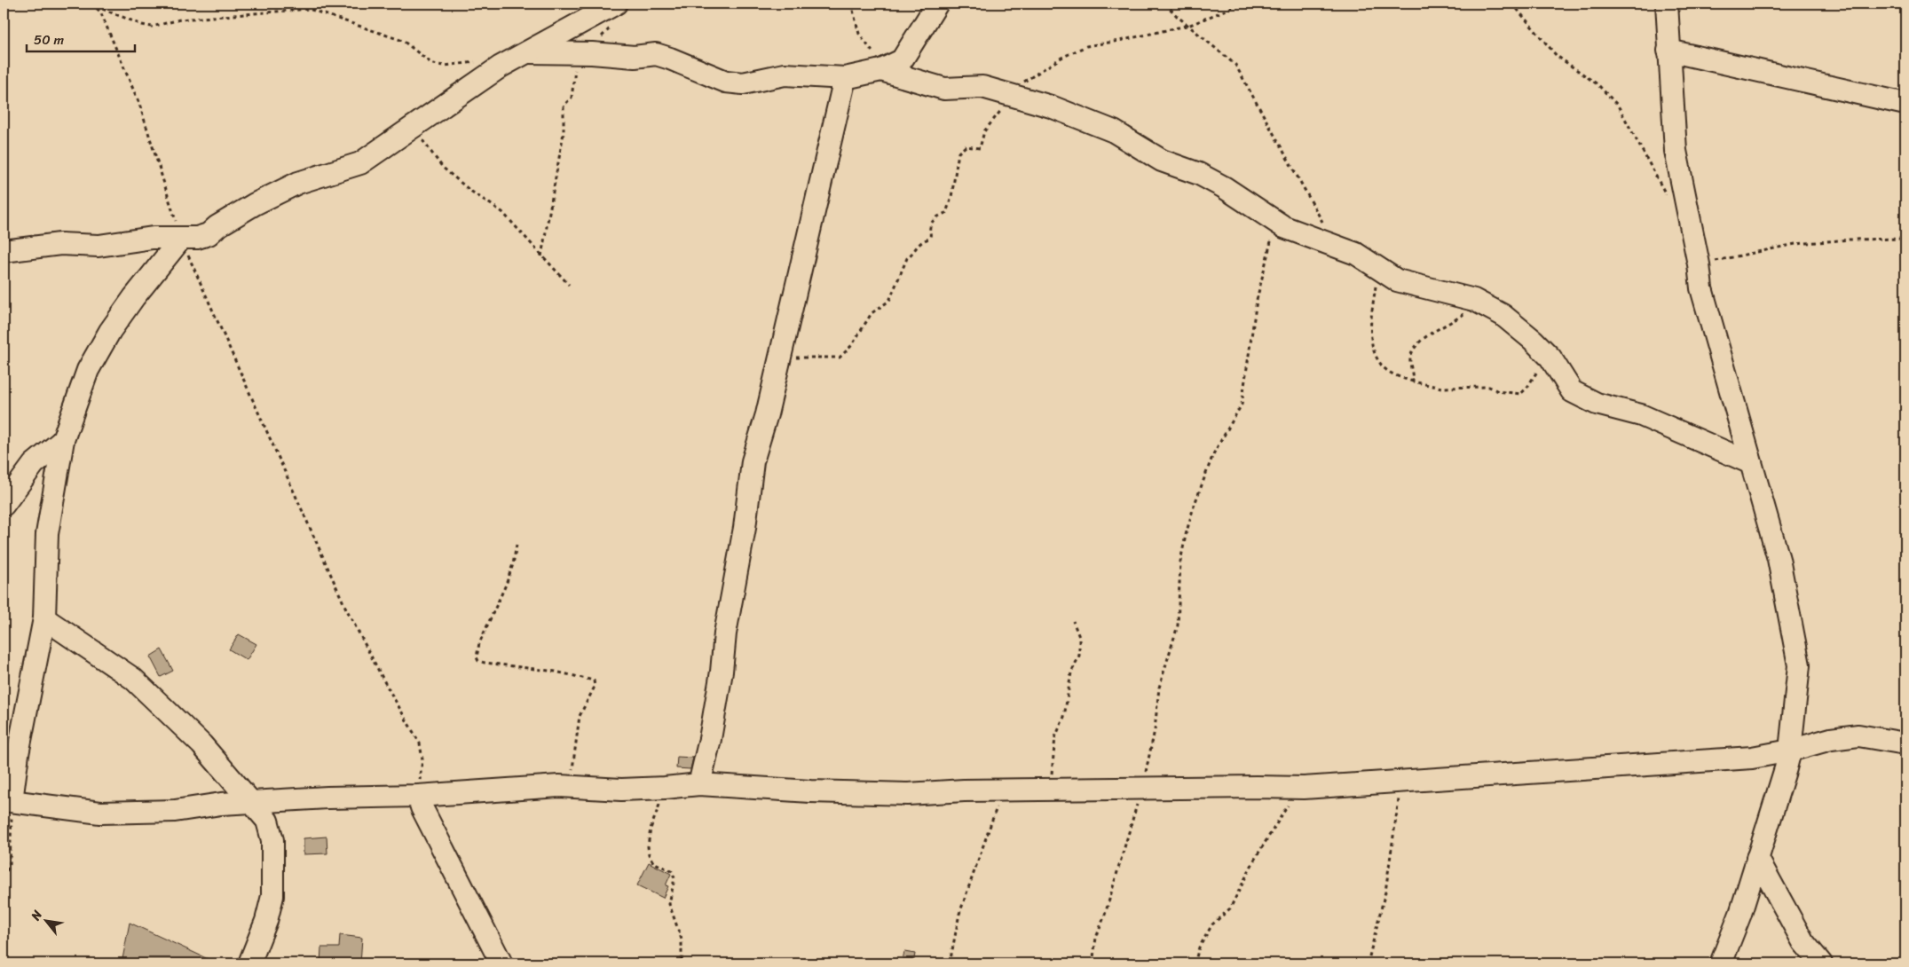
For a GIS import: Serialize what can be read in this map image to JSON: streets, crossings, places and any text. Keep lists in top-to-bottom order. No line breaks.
{"scale_bar":"50 m","north":"top left"}
